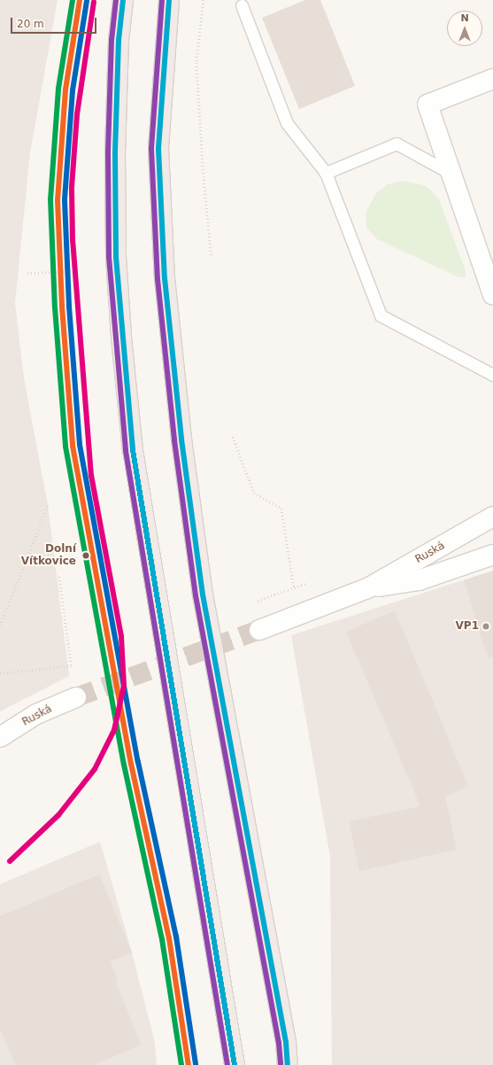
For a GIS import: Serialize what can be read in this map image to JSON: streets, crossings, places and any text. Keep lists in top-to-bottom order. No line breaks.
{"streets":{"street":["Ruská"]},"places":["Dolní Vítkovice","VP1"],"scale_bar":"20 m","north":"top"}
